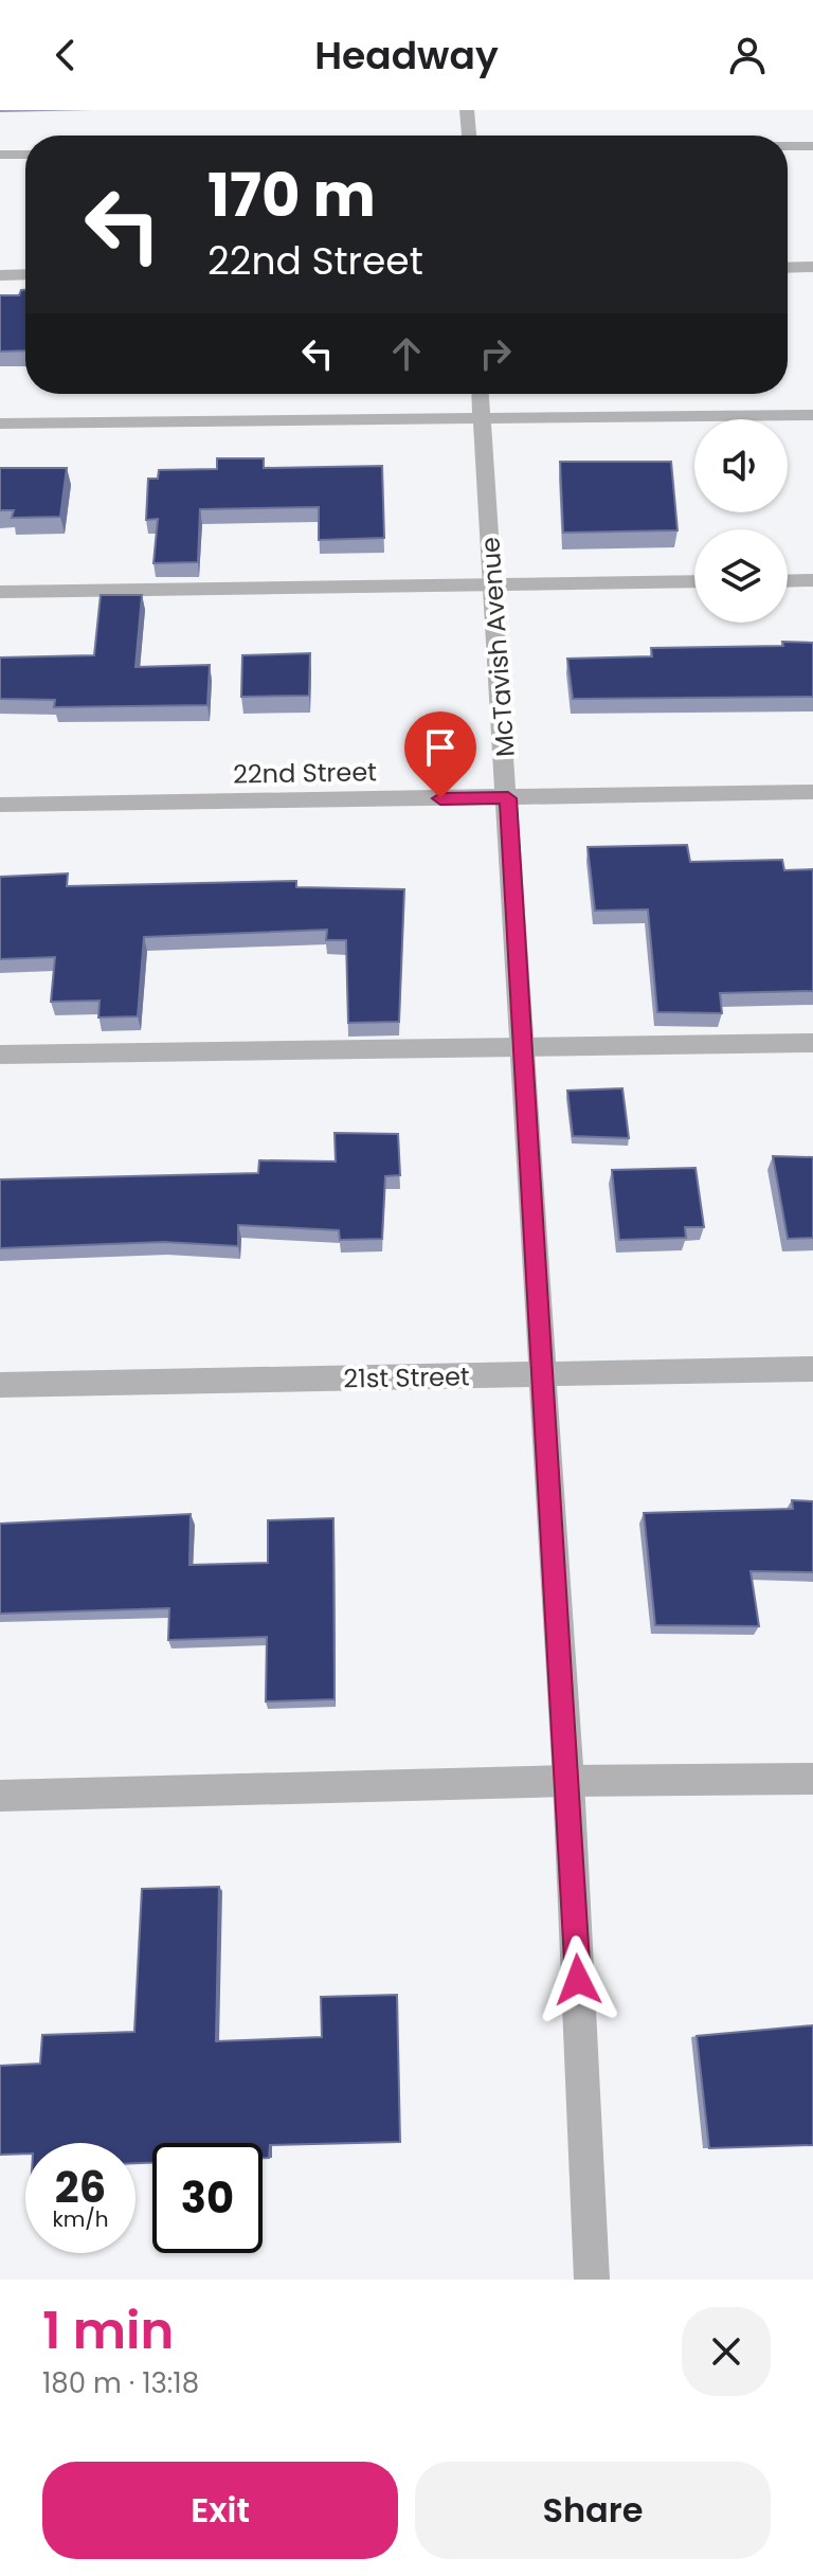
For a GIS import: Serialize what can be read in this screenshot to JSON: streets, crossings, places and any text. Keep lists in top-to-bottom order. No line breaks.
{"streets":{"street":["McTavish Avenue","22nd Street","21st Street"]},"crossings":[["McTavish Avenue","22nd Street"],["McTavish Avenue","21st Street"]],"page":{"header":"Headway","turn":["170 m","22nd Street"],"speed":"26 km/h","limit":"30","heading":["1 min","180 m · 13:18"],"buttons":["Exit","Share"]}}
